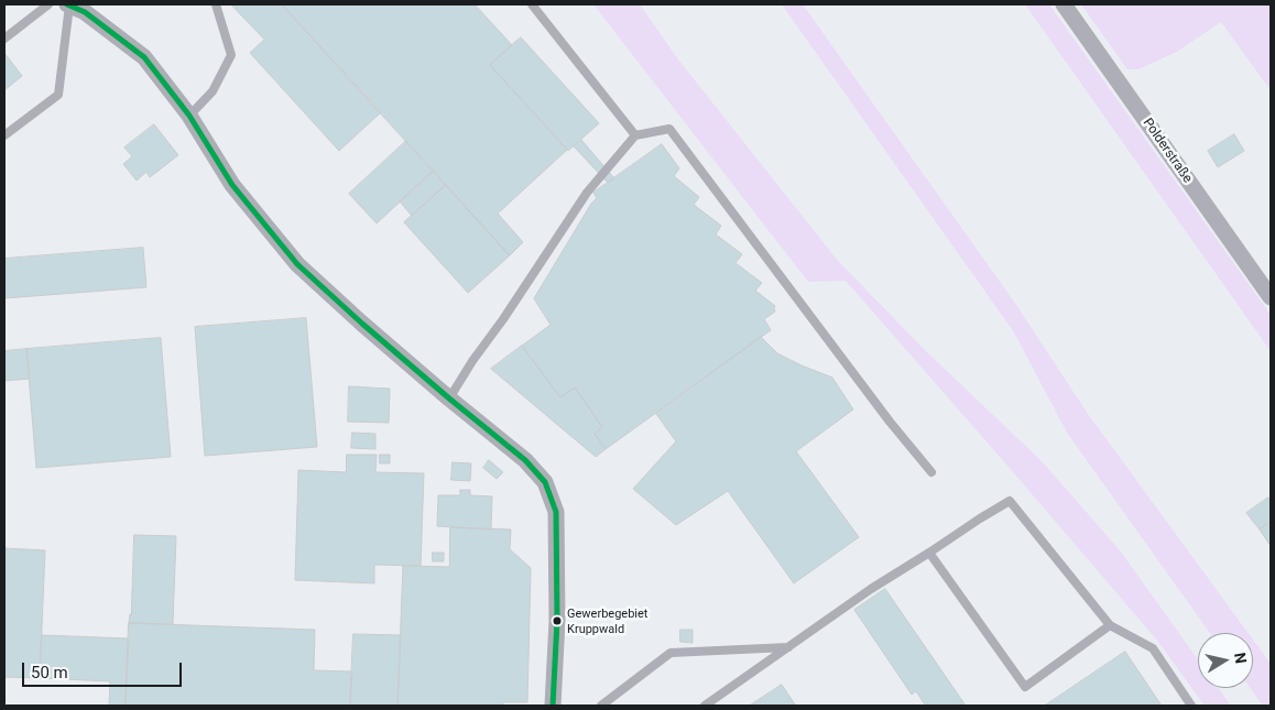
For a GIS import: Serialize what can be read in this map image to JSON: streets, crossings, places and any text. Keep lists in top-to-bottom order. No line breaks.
{"streets":{"street":["Polderstraße"]},"places":["Gewerbegebiet Kruppwald"],"scale_bar":"50 m","north":"right"}
